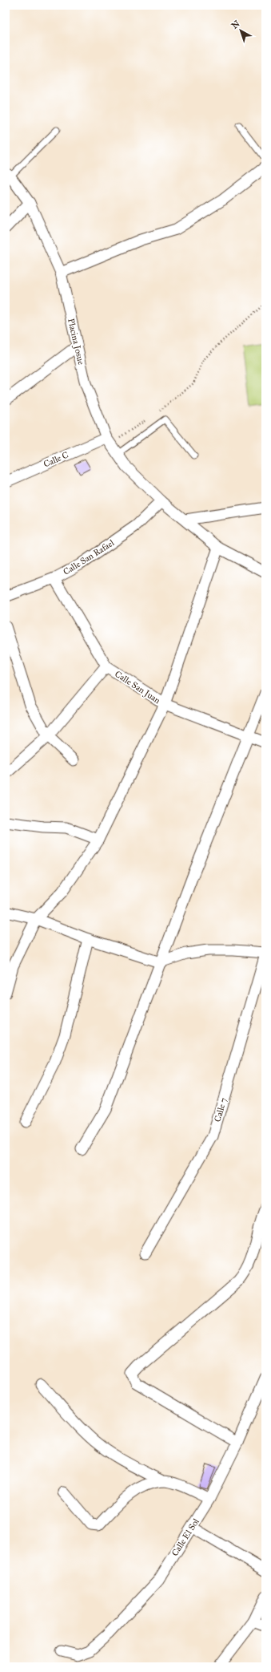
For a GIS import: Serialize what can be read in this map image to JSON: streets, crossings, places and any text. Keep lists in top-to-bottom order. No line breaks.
{"streets":{"street":["Placina Josue","Calle C","Calle San Rafael","Calle San Juan","Calle 7","Calle El Sol"]},"crossings":[["Placina Josue","Calle C"],["Placina Josue","Calle San Rafael"],["Calle San Rafael","Calle San Juan"]],"north":"top left"}
